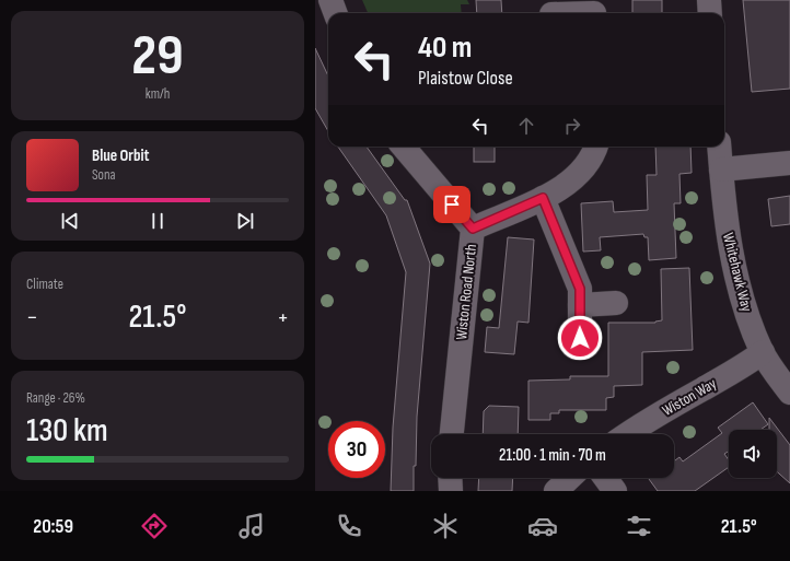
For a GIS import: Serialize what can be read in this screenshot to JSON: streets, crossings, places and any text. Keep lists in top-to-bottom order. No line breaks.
{"streets":{"street":["Whitehawk Way","Wiston Road North","Wiston Way"]},"crossings":[["Whitehawk Way","Wiston Way"]],"page":{"tile":[["29","km/h"],"Climate",["Range · 26%","130 km"]],"turn":["40 m","Plaistow Close"],"song":["Blue Orbit","Sona"],"heat":["−","21.5°","+"],"limit":"30","trip":"21:00 · 1 min · 70 m","tabs":["20:59","21.5°"]}}
